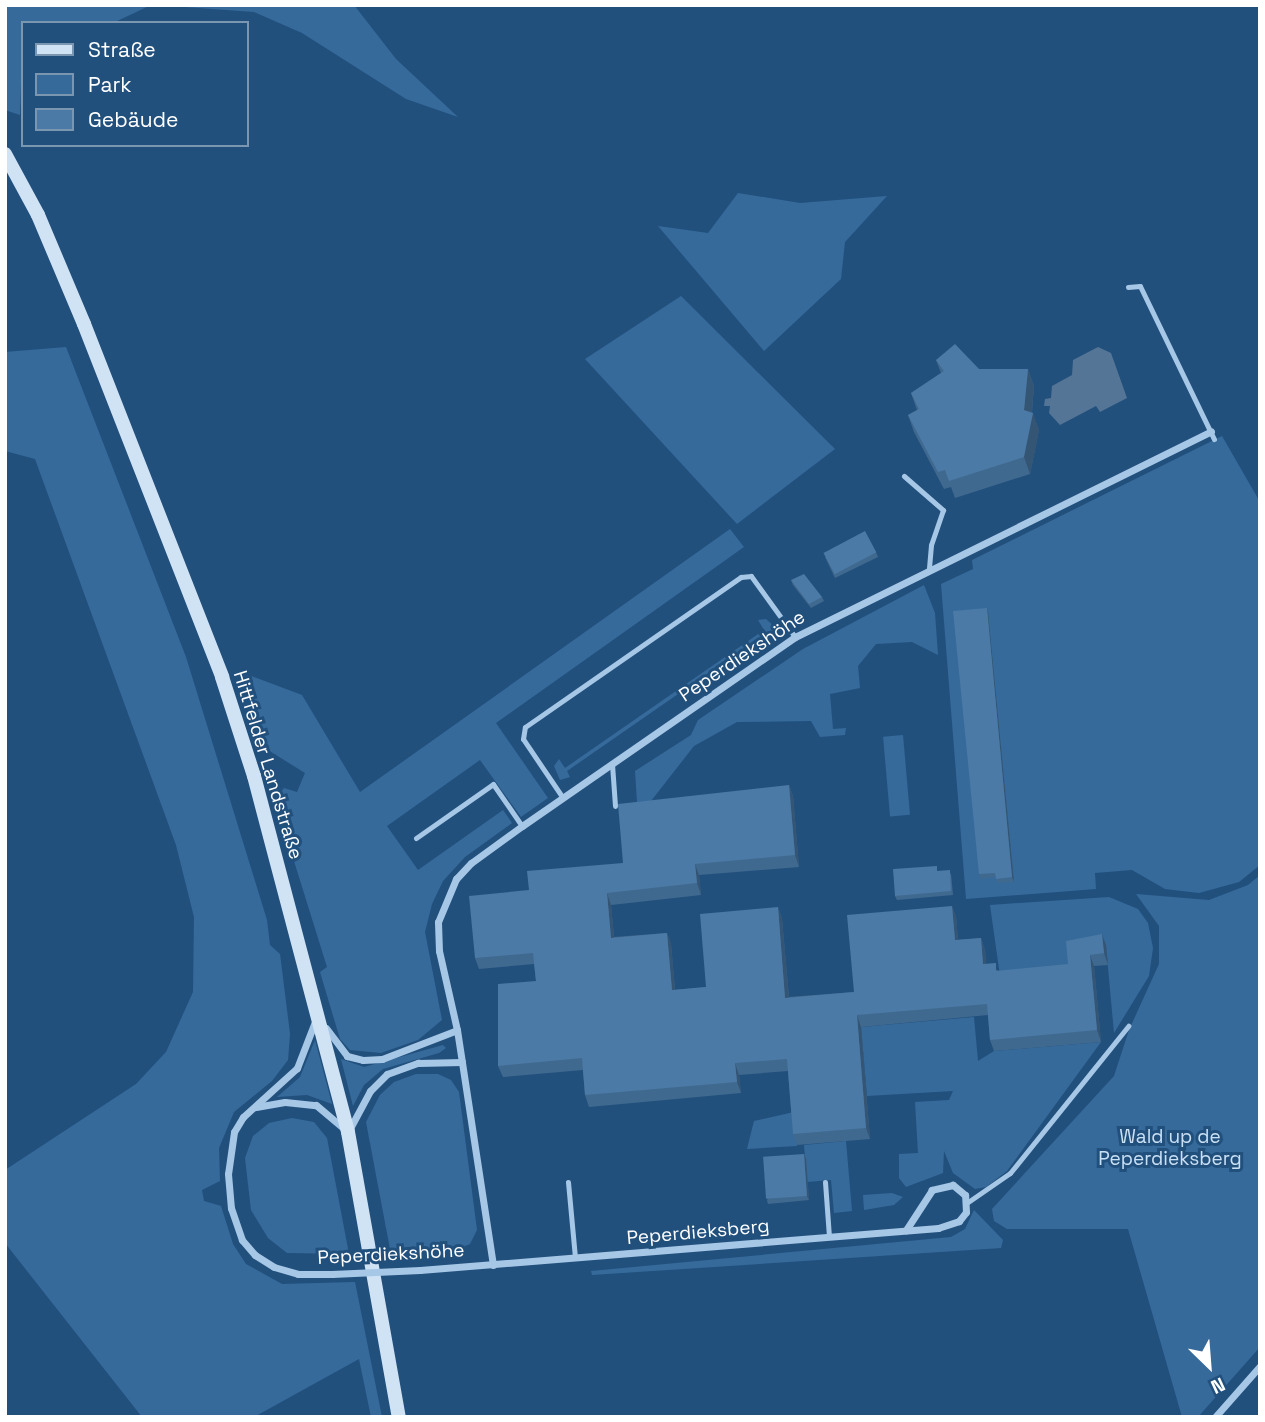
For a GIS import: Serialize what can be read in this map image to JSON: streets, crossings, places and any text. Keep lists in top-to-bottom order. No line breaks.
{"streets":{"main road":["Hittfelder Landstraße"],"street":["Peperdiekshöhe","Peperdieksberg"]},"crossings":[["Peperdiekshöhe","Hittfelder Landstraße"],["Peperdiekshöhe","Peperdieksberg"]],"parks":["Wald up de Peperdieksberg"],"legend":["Straße","Park","Gebäude"],"north":"bottom right"}
